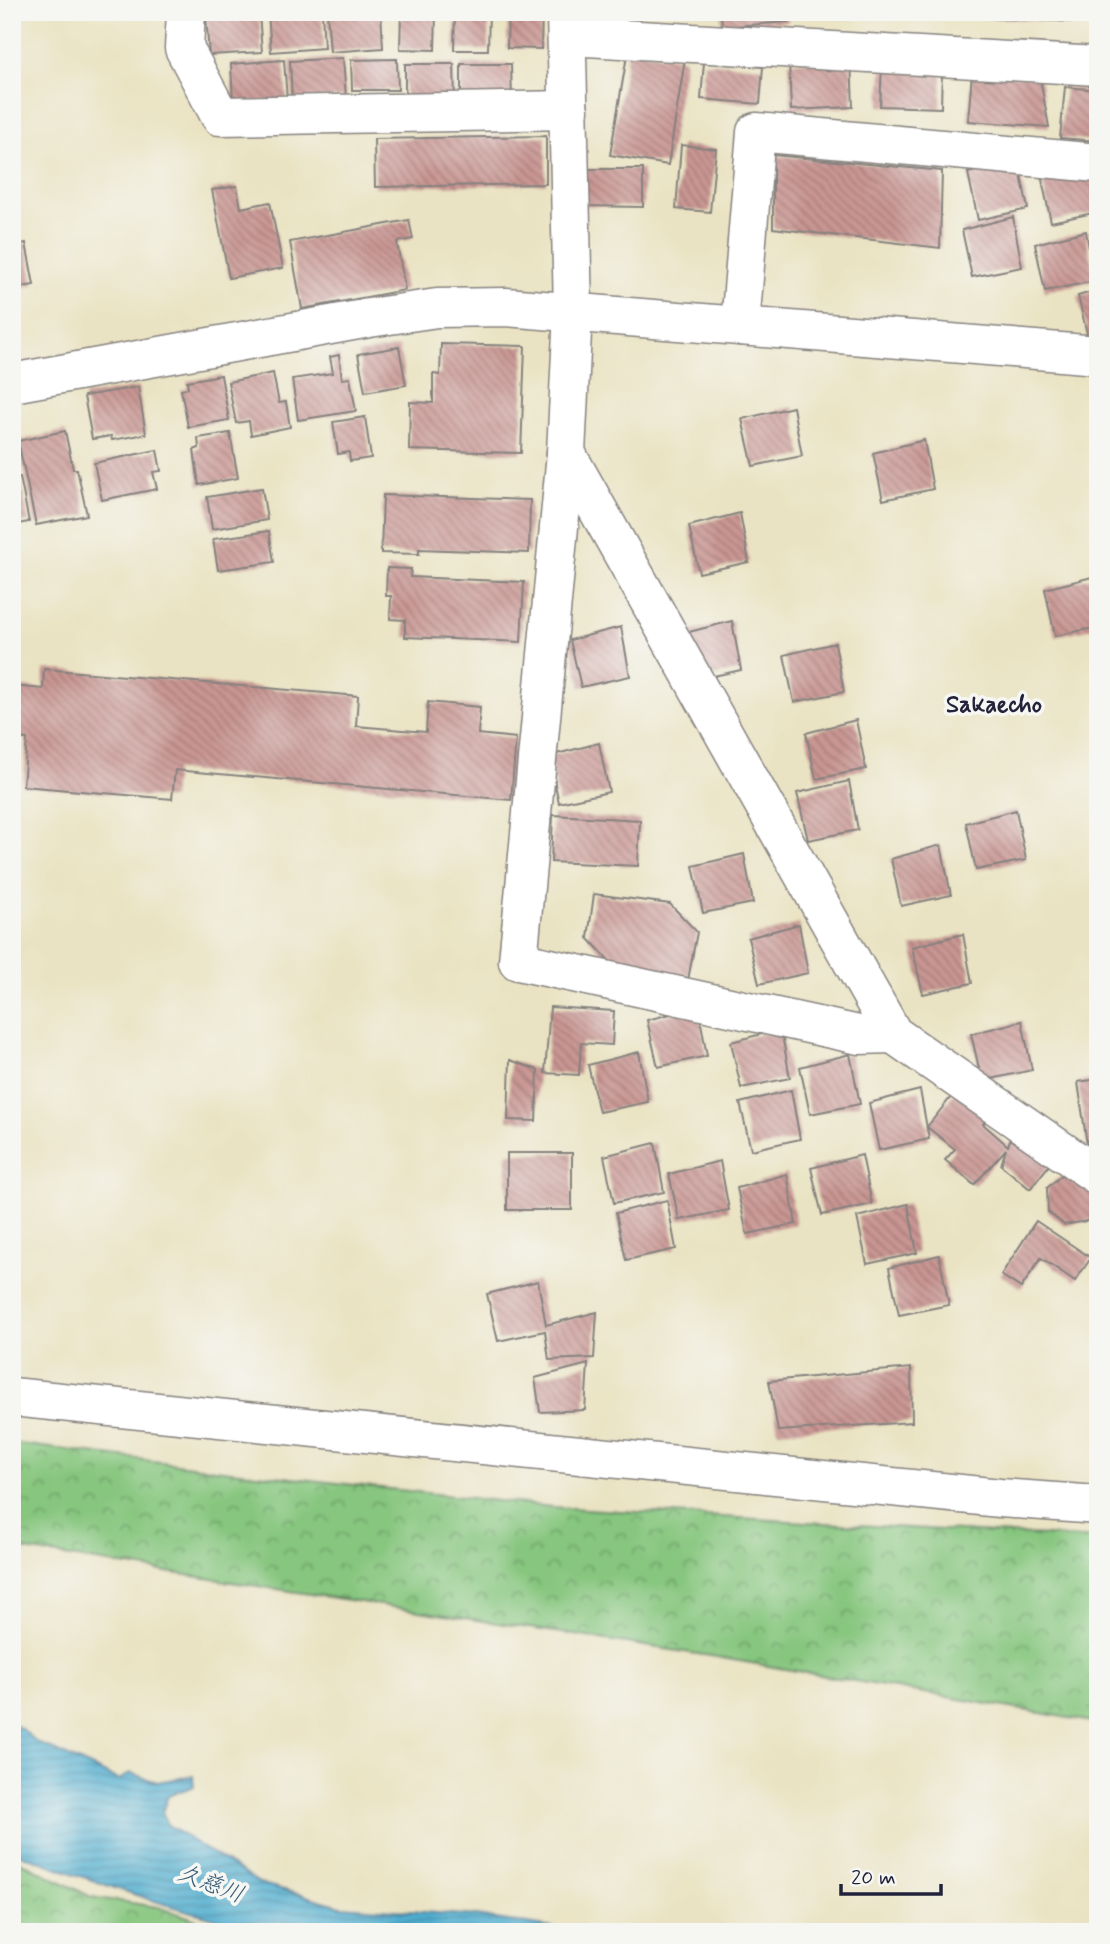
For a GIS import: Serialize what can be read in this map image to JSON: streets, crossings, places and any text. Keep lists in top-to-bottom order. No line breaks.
{"districts":["Sakaecho"],"water":["久慈川"],"scale_bar":"20 m"}
